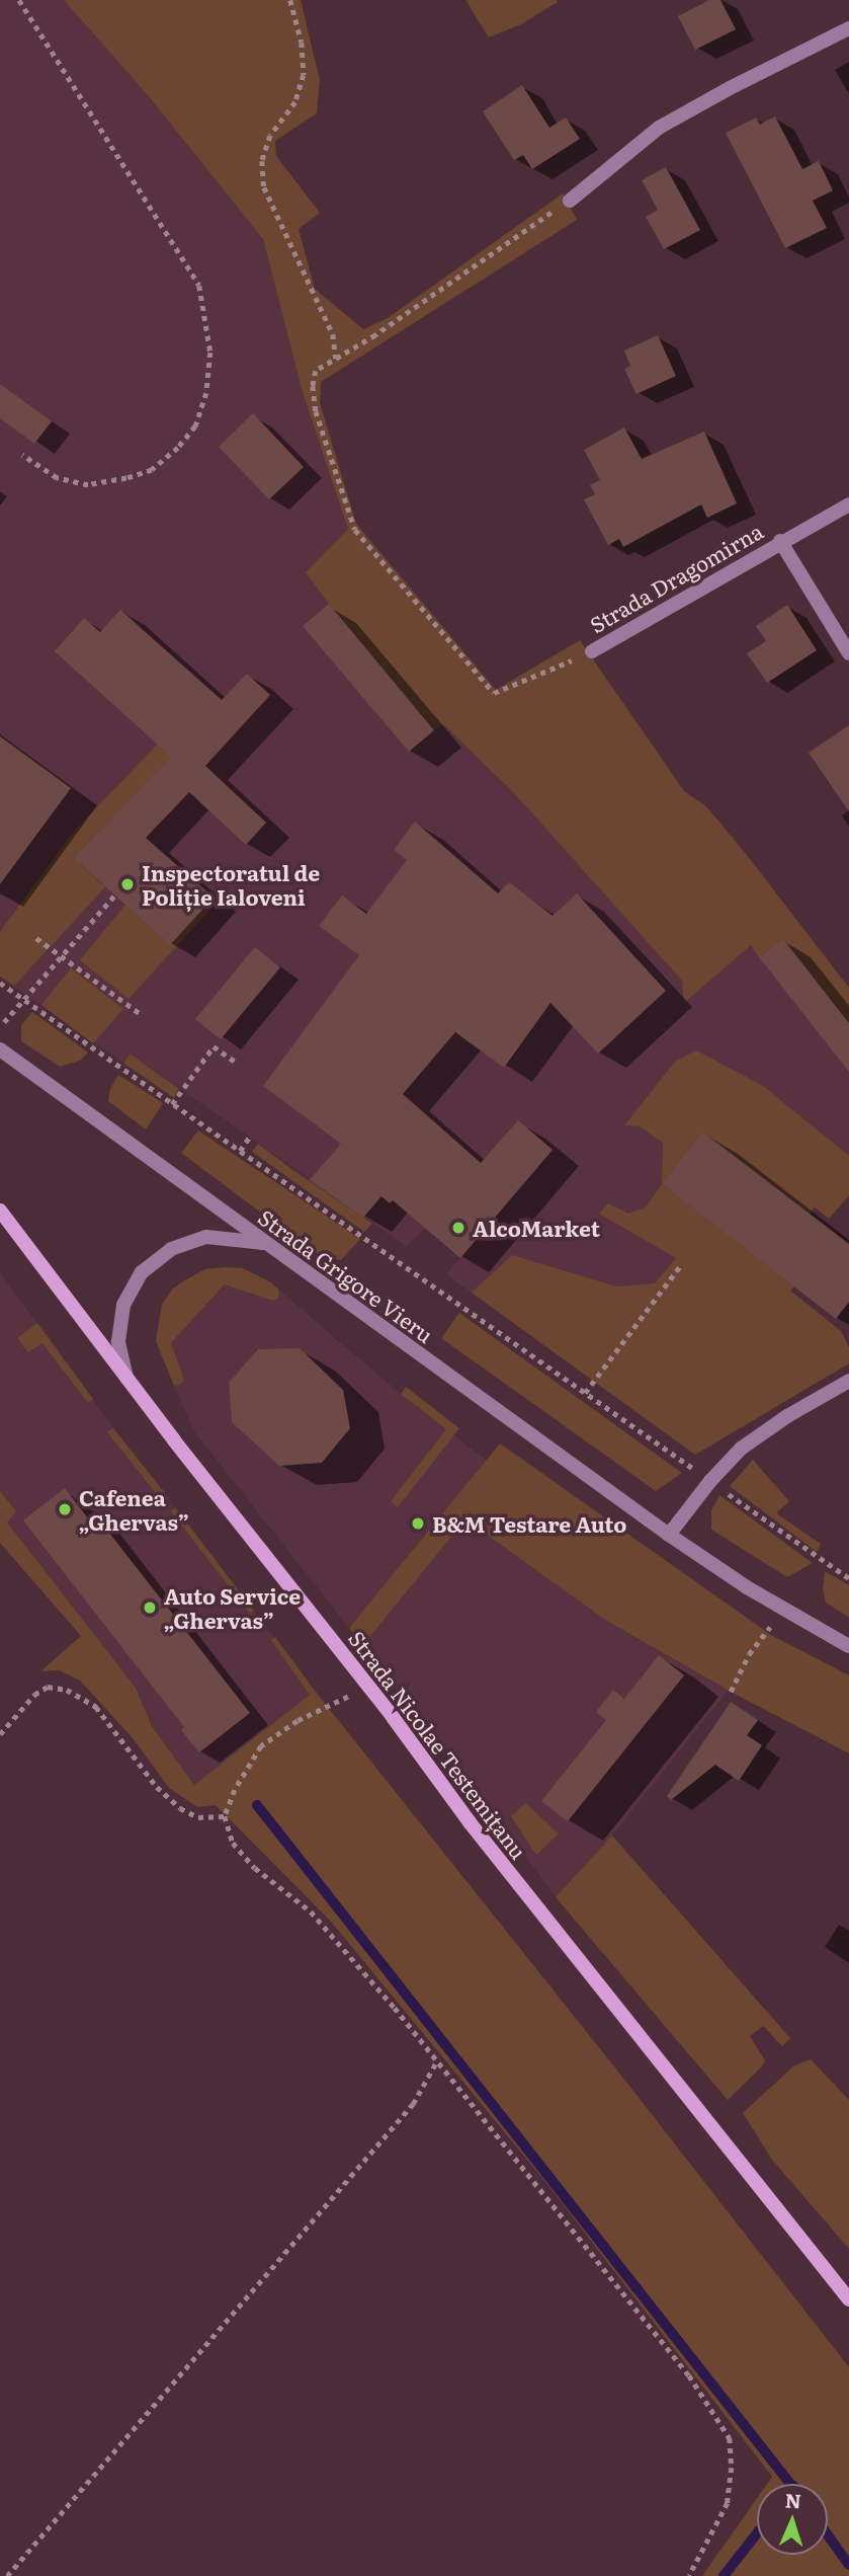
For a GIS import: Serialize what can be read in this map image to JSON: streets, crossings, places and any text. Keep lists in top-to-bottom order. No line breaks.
{"streets":{"main road":["Strada Nicolae Testemițanu"],"street":["Strada Dragomirna","Strada Grigore Vieru"]},"places":["Inspectoratul de Poliție Ialoveni","AlcoMarket","Cafenea „Ghervas”","B&M Testare Auto","Auto Service „Ghervas”"],"north":"top"}
